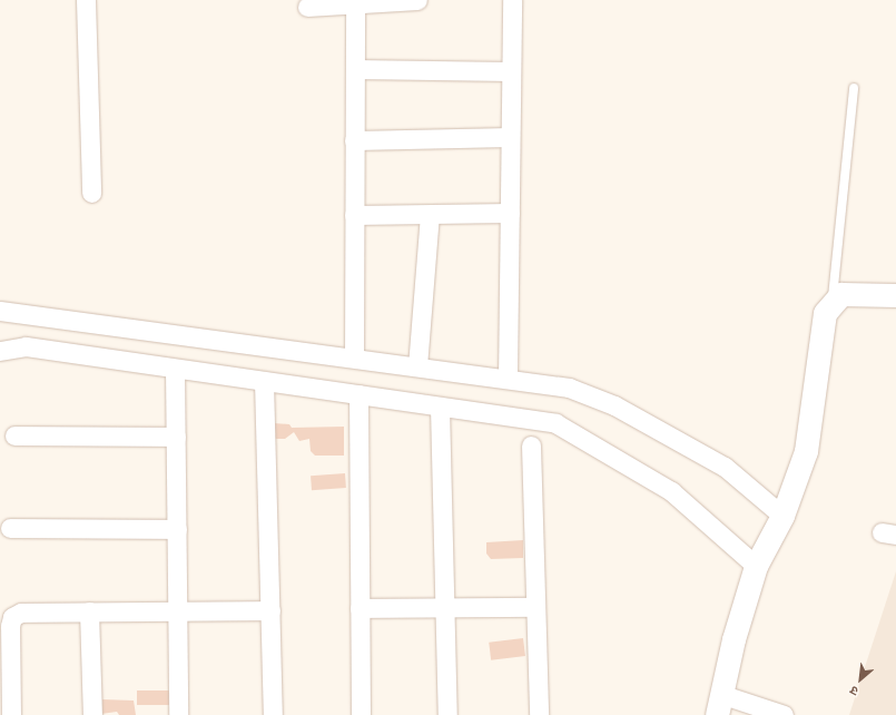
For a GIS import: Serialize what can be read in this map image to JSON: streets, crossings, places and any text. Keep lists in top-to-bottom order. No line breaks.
{"north":"bottom left"}
